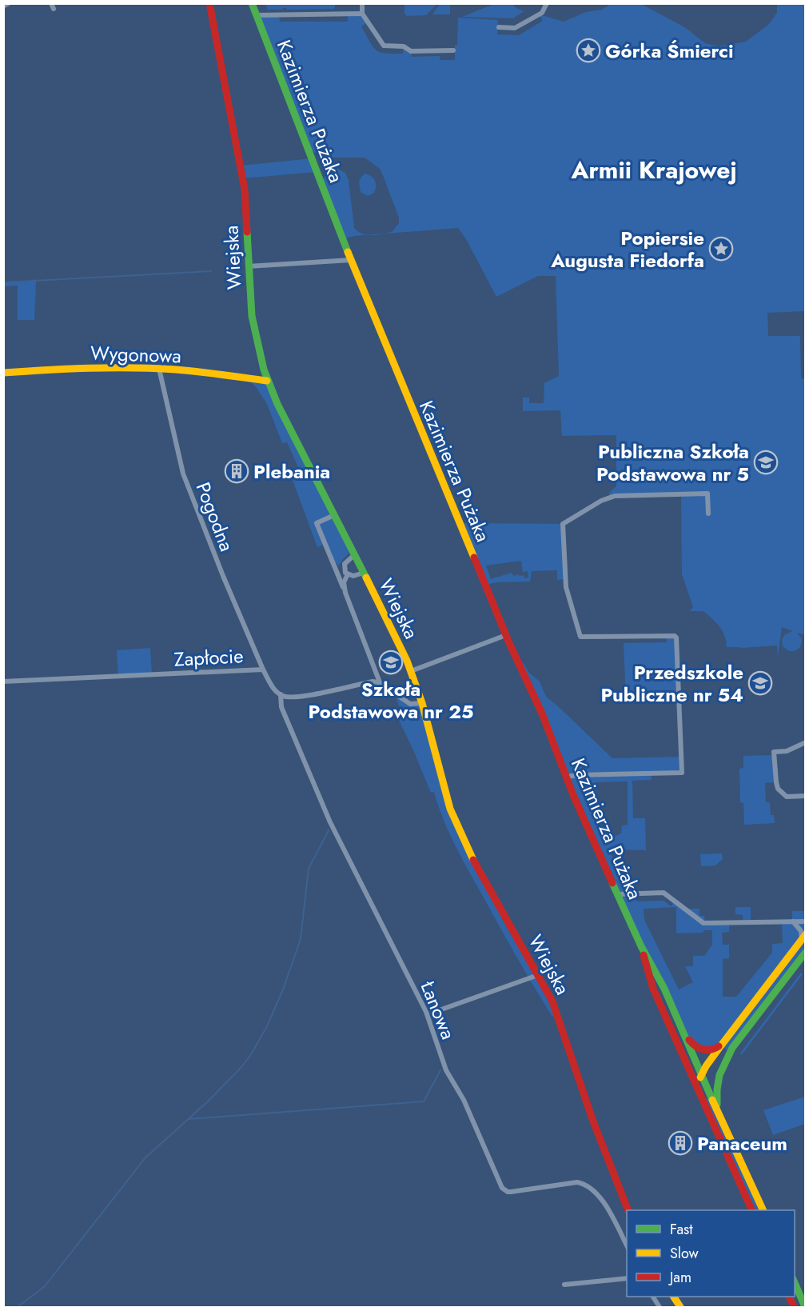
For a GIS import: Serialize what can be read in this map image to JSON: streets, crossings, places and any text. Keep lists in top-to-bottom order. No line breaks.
{"streets":{"street":["Kazimierza Pużaka","Wiejska","Wygonowa","Pogodna","Zapłocie","Łanowa"]},"crossings":[["Wiejska","Wygonowa"],["Wygonowa","Pogodna"],["Pogodna","Zapłocie"],["Zapłocie","Łanowa"]],"districts":["Armii Krajowej"],"places":{"place":["Górka Śmierci","Popiersie Augusta Fiedorfa"],"school or university":["Publiczna Szkoła Podstawowa nr 5","Szkoła Podstawowa nr 25","Przedszkole Publiczne nr 54"],"building":["Plebania","Panaceum"]},"legend":["Fast","Slow","Jam"]}
